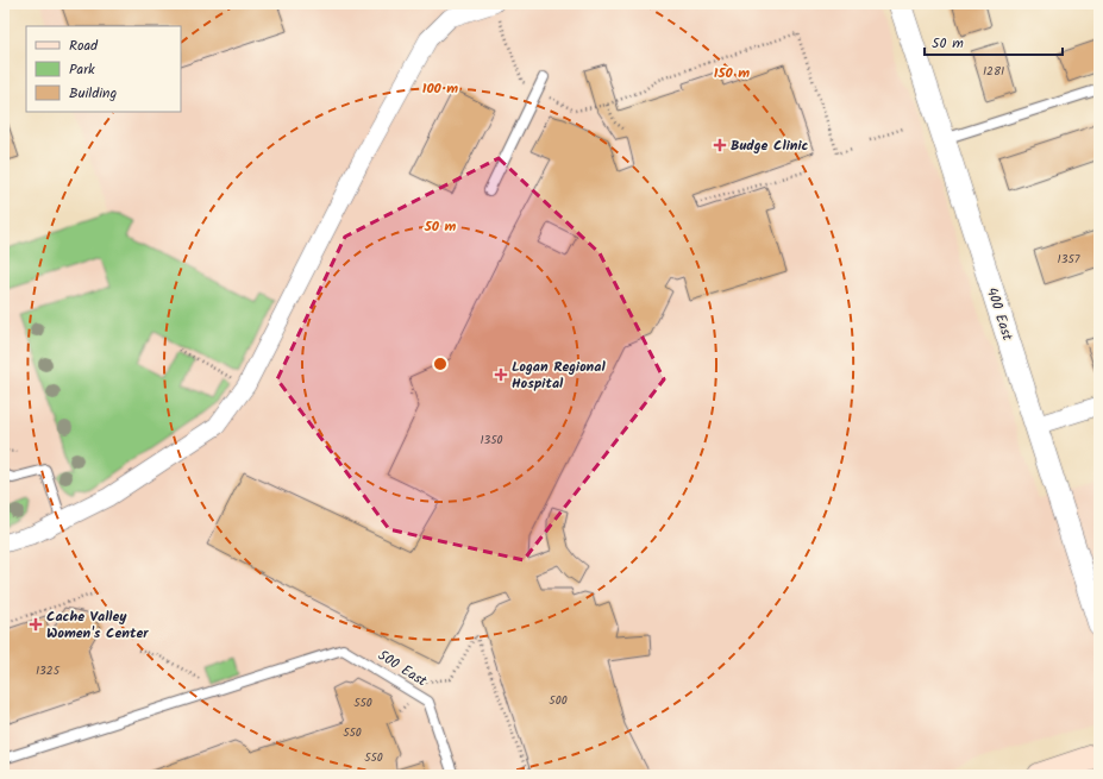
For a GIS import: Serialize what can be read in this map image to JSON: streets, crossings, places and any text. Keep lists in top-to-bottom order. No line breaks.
{"streets":{"street":["400 East"],"lane":["500 East"]},"places":{"health":["Budge Clinic","Logan Regional Hospital","Cache Valley Women's Center"]},"house_numbers":["1281","1357","1350","1325","500","550","550","550"],"legend":["Road","Park","Building"],"scale_bar":"50 m","rings":["150 m","100 m","50 m"]}
